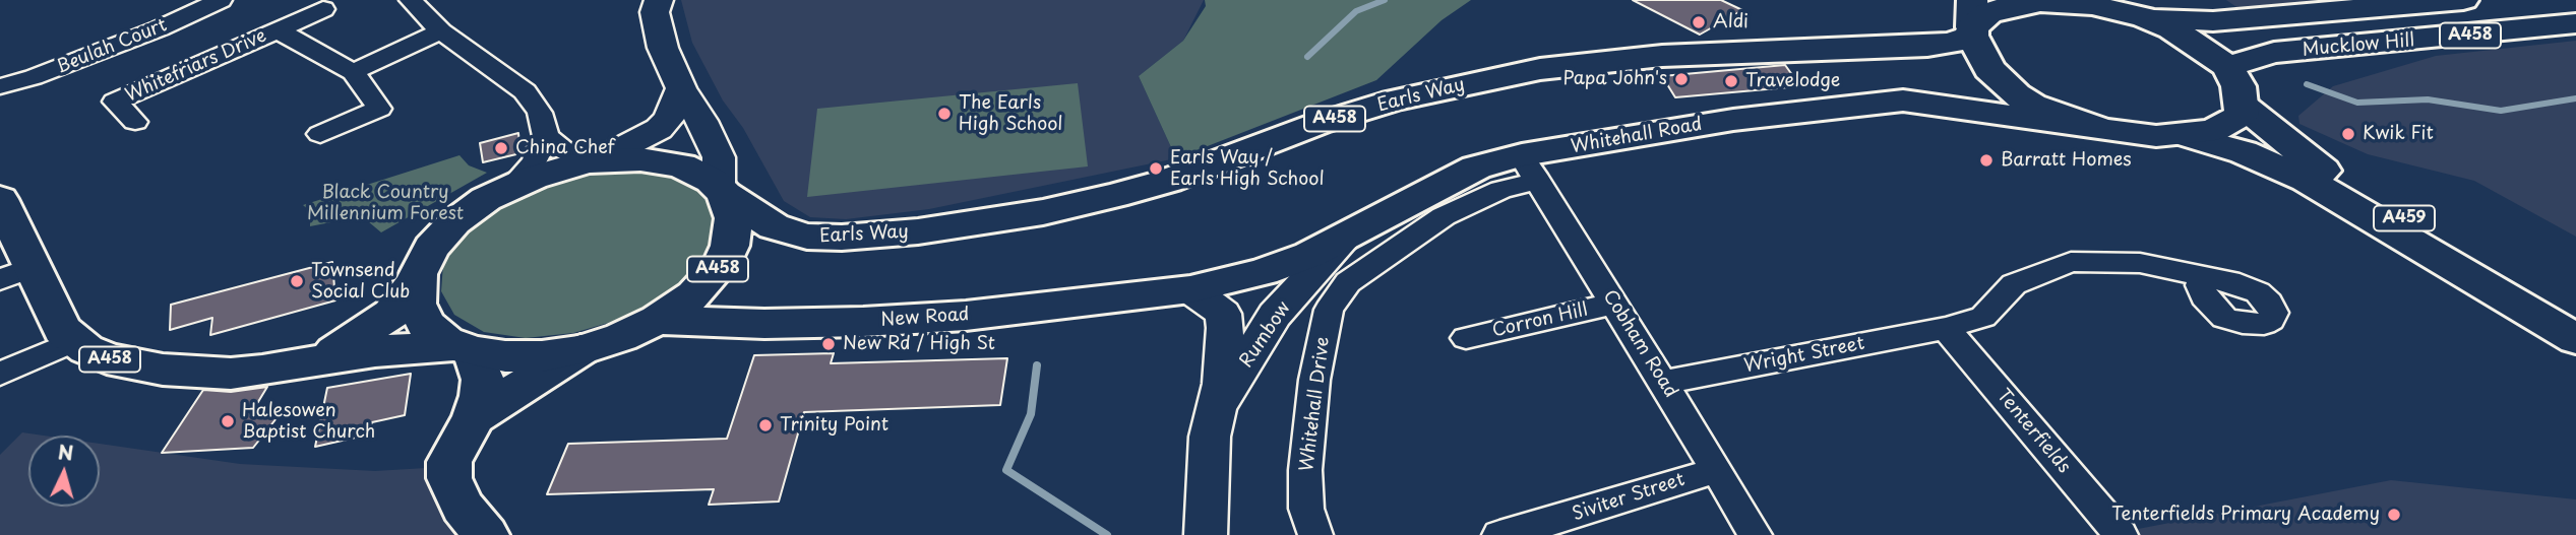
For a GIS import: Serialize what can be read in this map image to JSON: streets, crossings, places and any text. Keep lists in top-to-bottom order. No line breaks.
{"streets":{"main road":["A458","Mucklow Hill","Earls Way","Whitehall Road","A459","New Road"],"street":["Beulah Court","Whitefriars Drive","Corron Hill","Rumbow","Cobham Road","Wright Street","Whitehall Drive","Tenterfields","Siviter Street"]},"crossings":[["A458","Mucklow Hill"],["A458","Earls Way"],["A458","Whitehall Road"],["A458","A459"],["A458","New Road"],["Whitehall Road","New Road"],["Whitehall Road","Rumbow"],["Whitehall Road","Cobham Road"],["Whitehall Road","Whitehall Drive"],["New Road","Rumbow"],["Corron Hill","Cobham Road"],["Cobham Road","Wright Street"],["Cobham Road","Whitehall Drive"],["Cobham Road","Siviter Street"],["Wright Street","Tenterfields"]],"parks":["Black Country Millennium Forest"],"places":["Aldi","Papa John's","Travelodge","The Earls High School","Kwik Fit","China Chef","Barratt Homes","Earls Way / Earls High School","Townsend Social Club","New Rd / High St","Halesowen Baptist Church","Trinity Point","Tenterfields Primary Academy"],"north":"top"}
